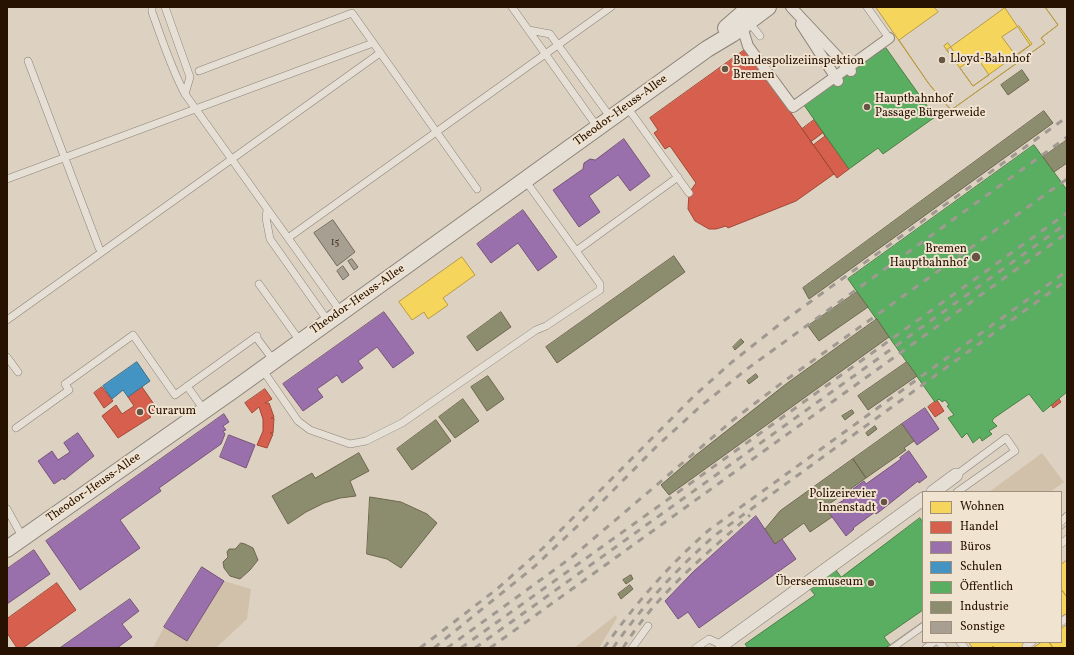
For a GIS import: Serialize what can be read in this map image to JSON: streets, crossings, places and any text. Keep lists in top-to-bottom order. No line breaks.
{"streets":{"street":["Theodor-Heuss-Allee"]},"places":["Lloyd-Bahnhof","Bundespolizeiinspektion Bremen","Hauptbahnhof Passage Bürgerweide","Bremen Hauptbahnhof","Curarum","Polizeirevier Innenstadt","Überseemuseum"],"house_numbers":["15"],"legend":["Wohnen","Handel","Büros","Schulen","Öffentlich","Industrie","Sonstige"]}
